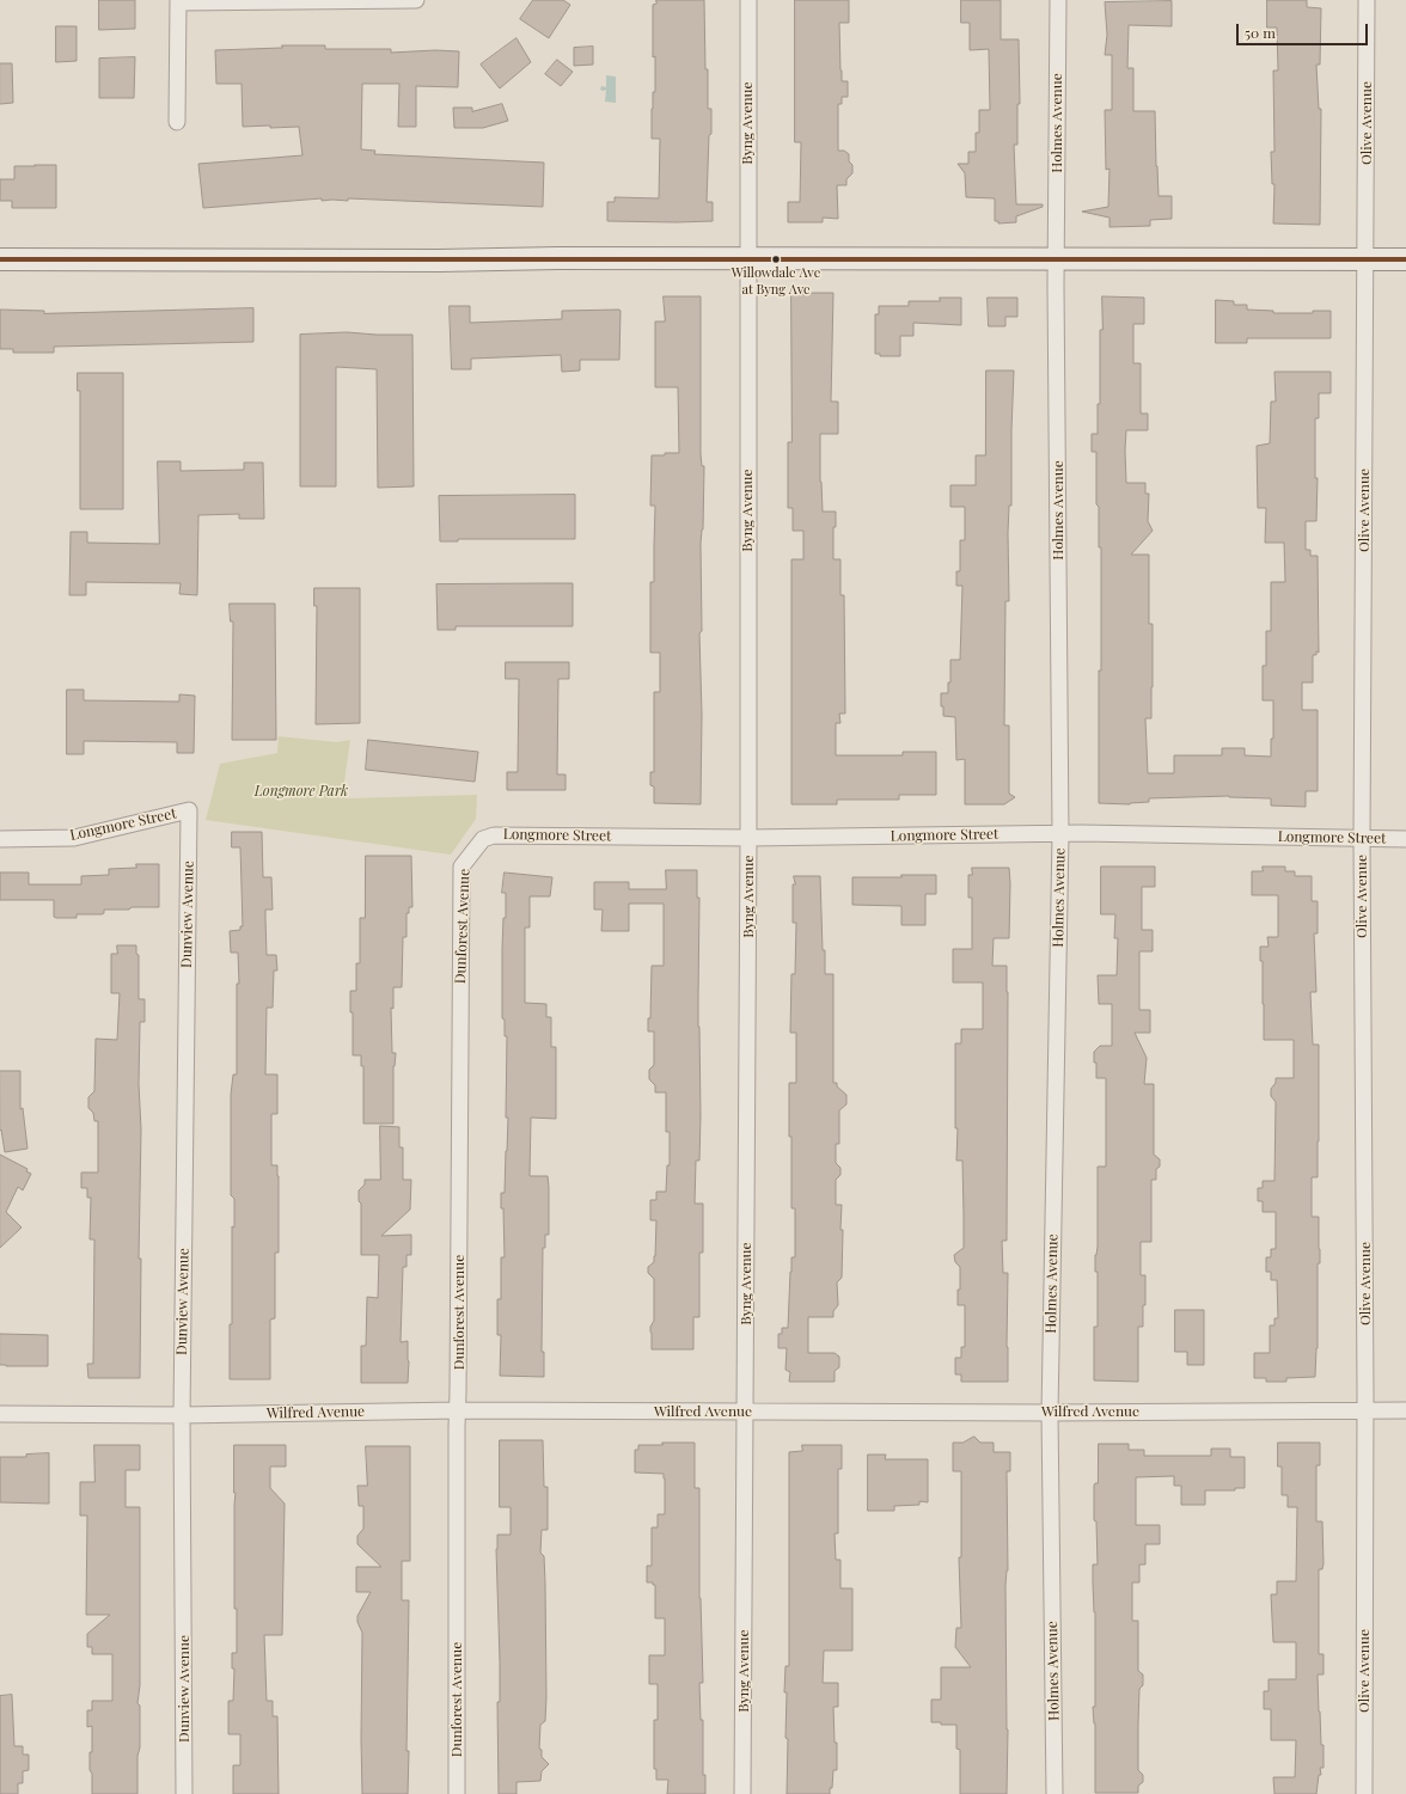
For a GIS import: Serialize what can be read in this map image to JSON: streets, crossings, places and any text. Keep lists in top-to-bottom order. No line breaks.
{"streets":{"street":["Byng Avenue","Holmes Avenue","Olive Avenue","Longmore Street","Dunview Avenue","Dunforest Avenue","Wilfred Avenue"]},"crossings":[["Byng Avenue","Longmore Street"],["Byng Avenue","Wilfred Avenue"],["Holmes Avenue","Longmore Street"],["Holmes Avenue","Wilfred Avenue"],["Olive Avenue","Longmore Street"],["Olive Avenue","Wilfred Avenue"],["Longmore Street","Dunview Avenue"],["Longmore Street","Dunforest Avenue"],["Dunview Avenue","Wilfred Avenue"],["Dunforest Avenue","Wilfred Avenue"]],"parks":["Longmore Park"],"places":["Willowdale Ave at Byng Ave"],"scale_bar":"50 m"}
